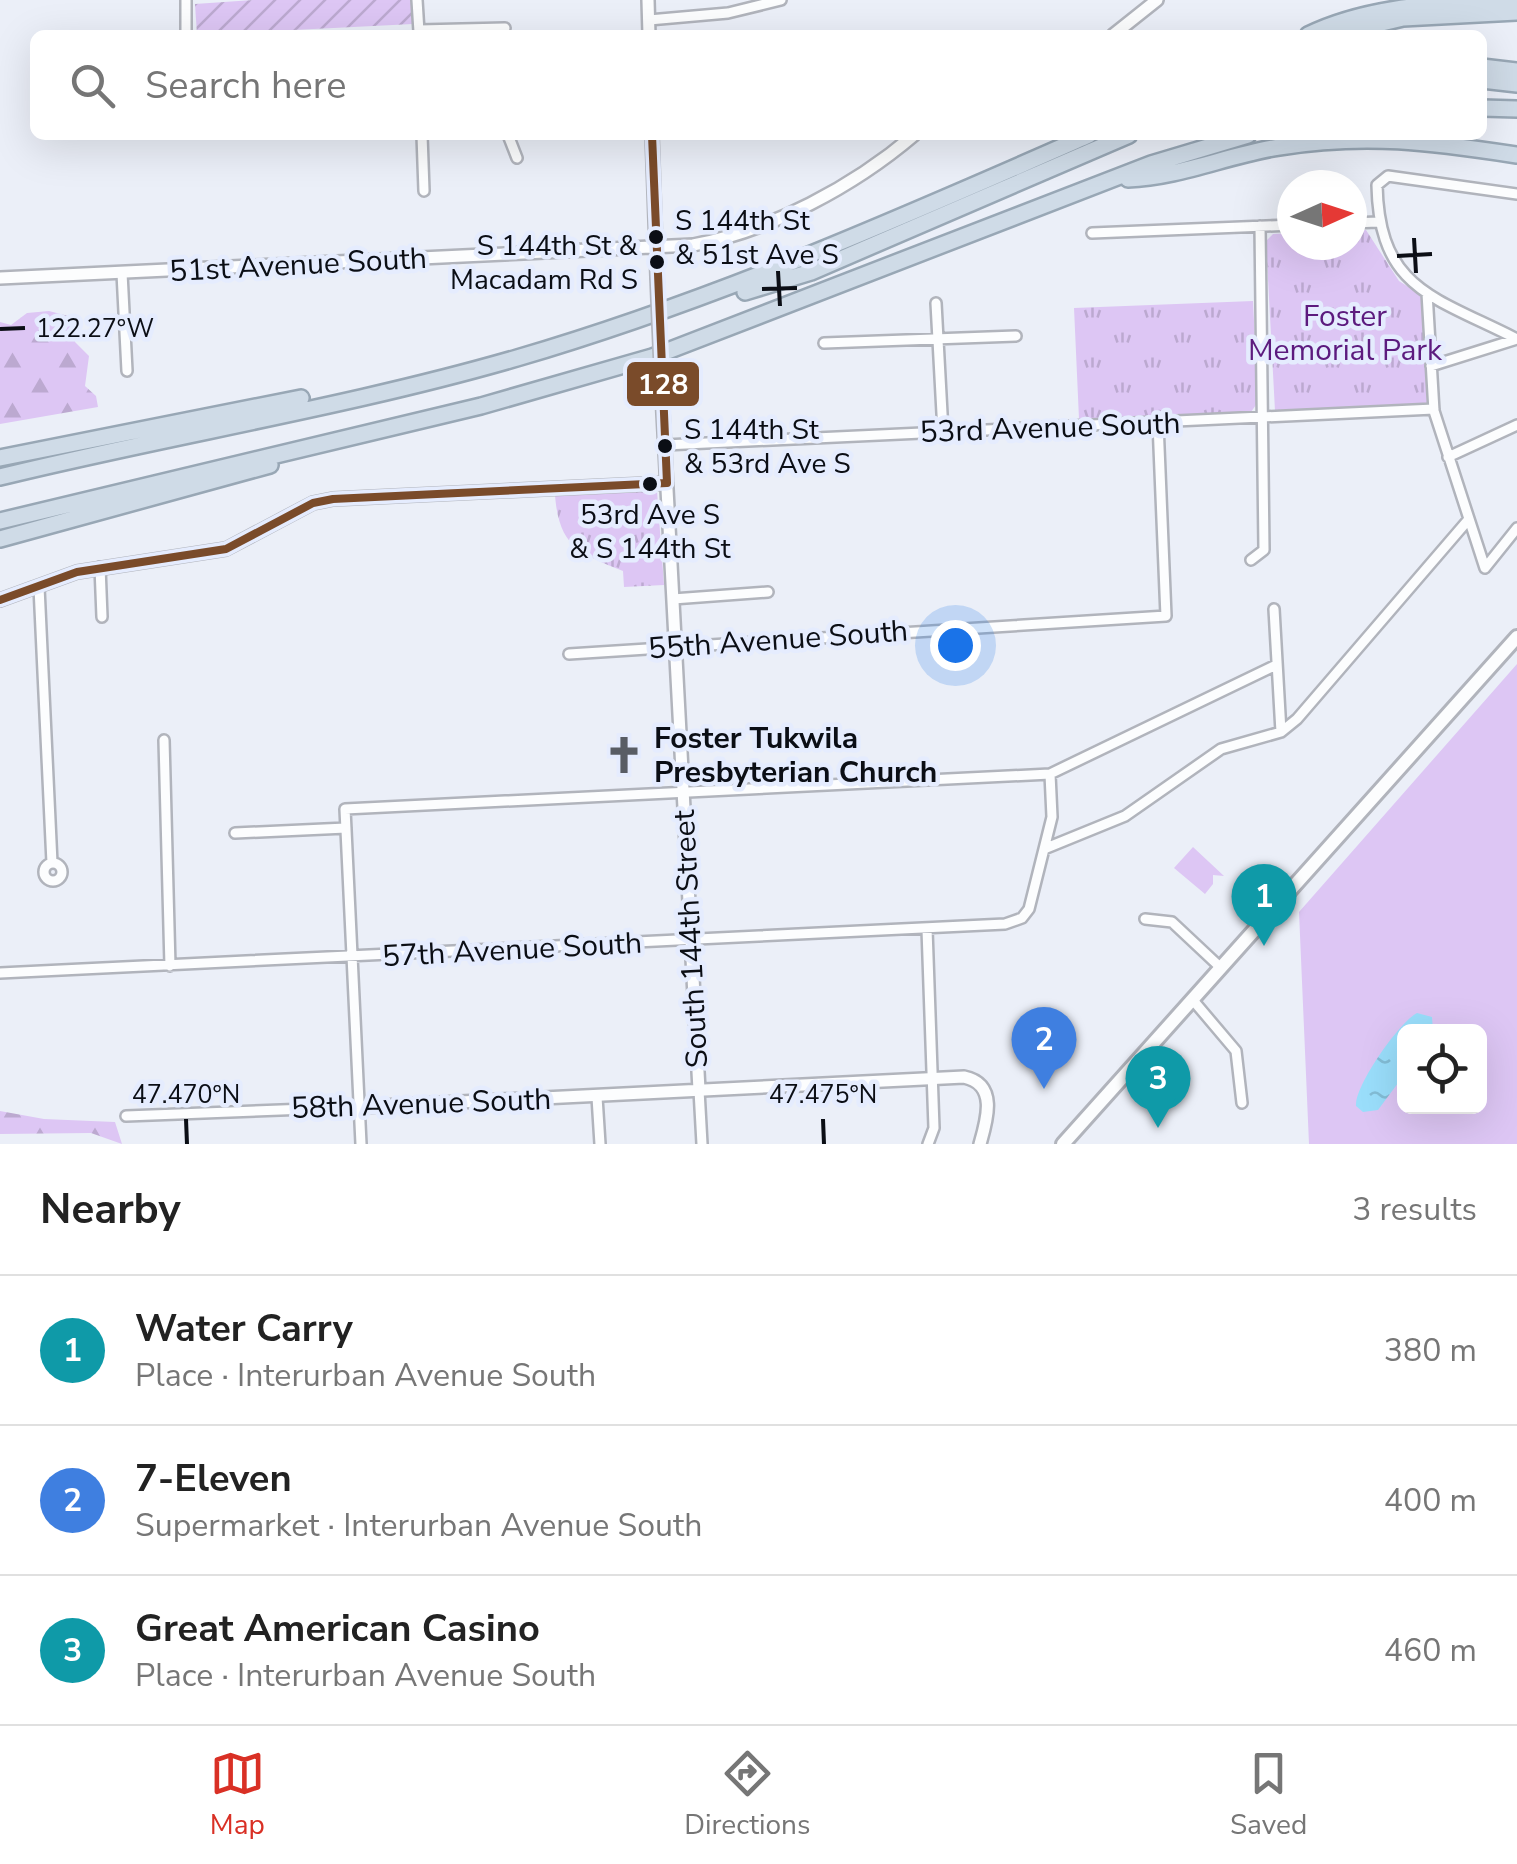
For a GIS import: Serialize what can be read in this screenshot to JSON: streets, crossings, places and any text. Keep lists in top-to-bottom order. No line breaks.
{"streets":{"street":["51st Avenue South","53rd Avenue South","55th Avenue South","South 144th Street","57th Avenue South","58th Avenue South"]},"crossings":[["51st Avenue South","South 144th Street"],["53rd Avenue South","55th Avenue South"],["53rd Avenue South","South 144th Street"],["55th Avenue South","South 144th Street"],["South 144th Street","57th Avenue South"],["South 144th Street","58th Avenue South"]],"parks":["Foster Memorial Park"],"places":{"other":["S 144th St & 51st Ave S","S 144th St & Macadam Rd S","S 144th St & 53rd Ave S","53rd Ave S & S 144th St"],"church":["Foster Tukwila Presbyterian Church"]},"lines":["transit line 128"],"north":"right","page":{"search":"Search here","pins":["1","2","3"],"heading":["Nearby","3 results"],"list":[{"mark":"1","name":"Water Carry","note":"Place · Interurban Avenue South","value":"380 m"},{"mark":"2","name":"7-Eleven","note":"Supermarket · Interurban Avenue South","value":"400 m"},{"mark":"3","name":"Great American Casino","note":"Place · Interurban Avenue South","value":"460 m"}],"nav":["Map","Directions","Saved"]},"coordinates":["122.27°W","47.470°N","47.475°N"]}
